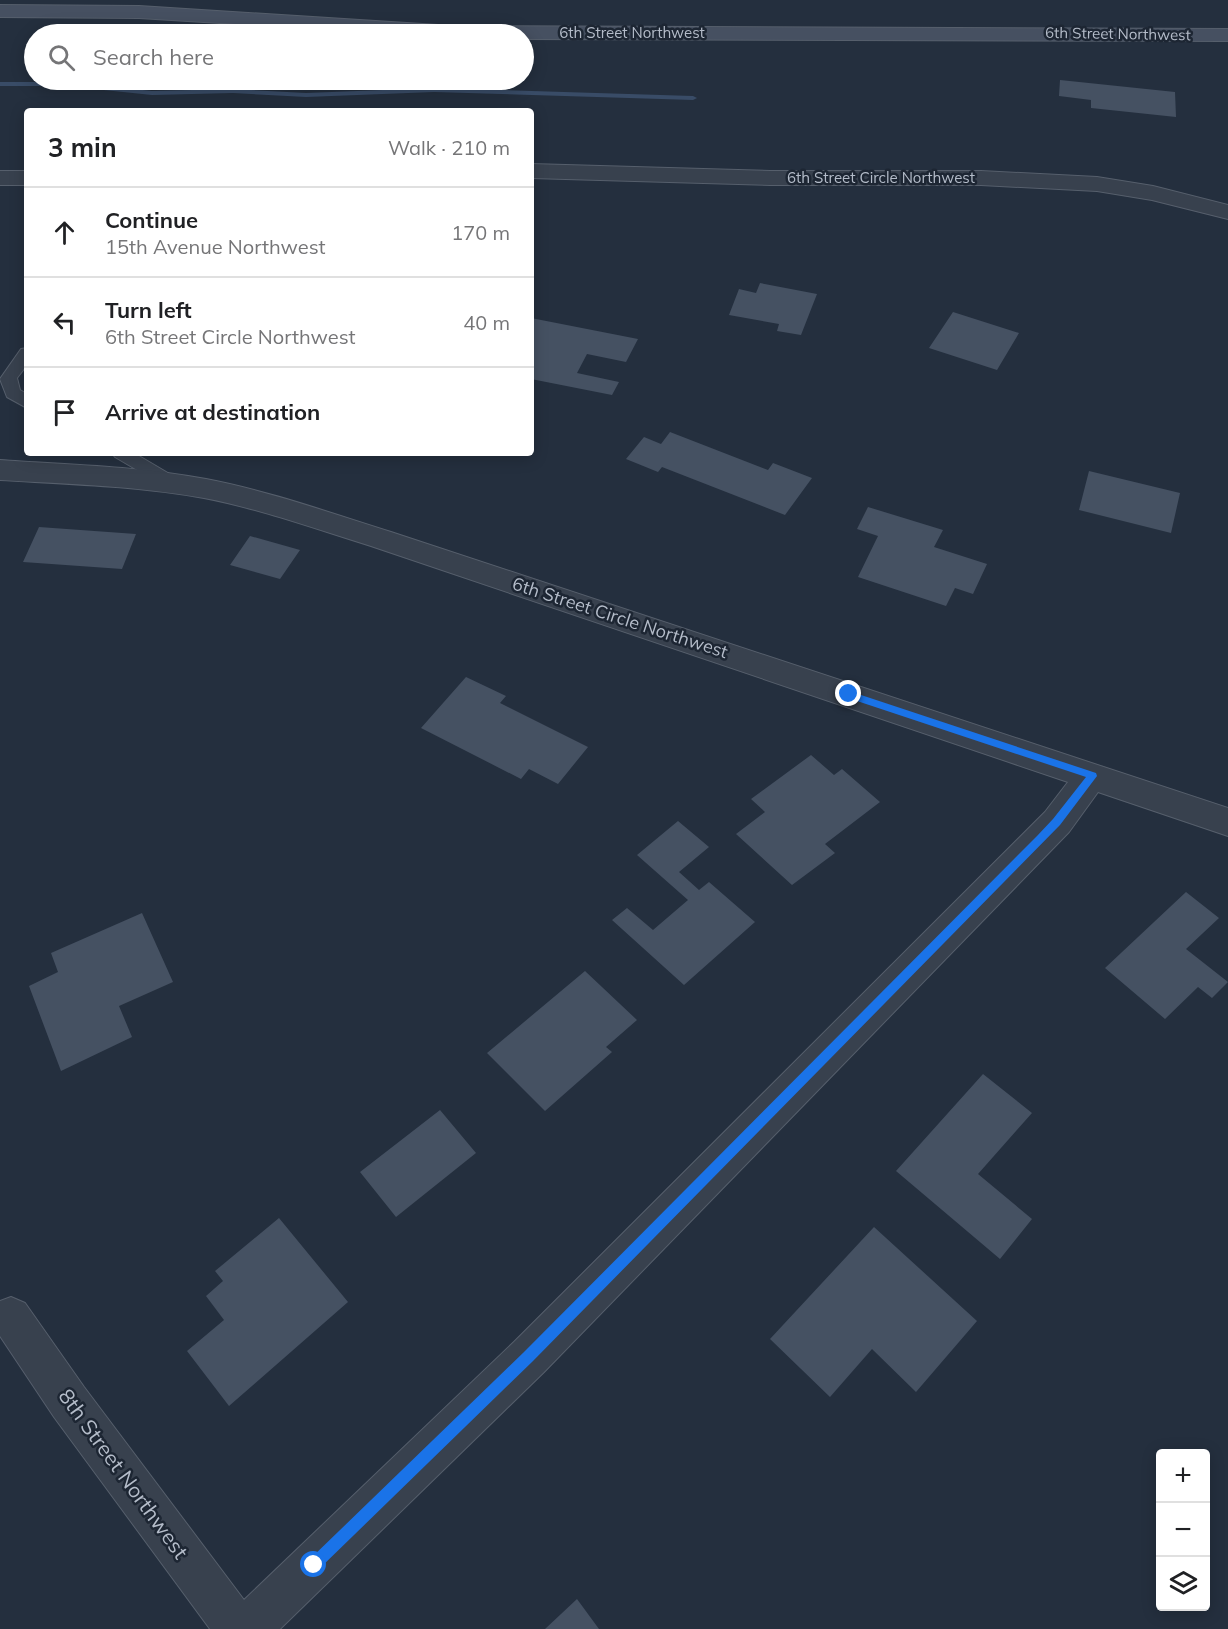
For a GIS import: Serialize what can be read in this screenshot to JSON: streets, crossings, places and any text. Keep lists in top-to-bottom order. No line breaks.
{"streets":{"street":["6th Street Northwest","6th Street Circle Northwest","8th Street Northwest"]},"page":{"search":"Search here","heading":["3 min","Walk · 210 m"],"list":[["Continue","15th Avenue Northwest","170 m"],["Turn left","6th Street Circle Northwest","40 m"],"Arrive at destination"],"map_buttons":["+","−"]}}
